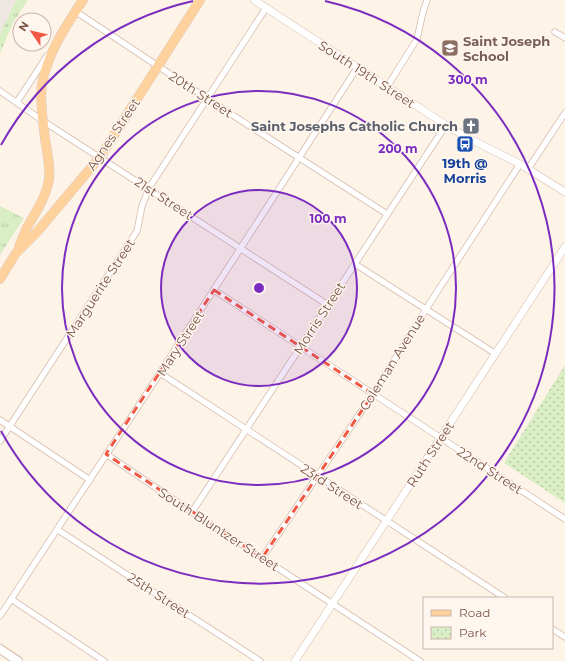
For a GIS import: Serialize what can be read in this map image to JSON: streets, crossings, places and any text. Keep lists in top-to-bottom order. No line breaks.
{"streets":{"main road":["Agnes Street"],"street":["South 19th Street","20th Street","21st Street","Marguerite Street","Morris Street","Mary Street","Coleman Avenue","Ruth Street","22nd Street","23rd Street","South Bluntzer Street","25th Street"]},"crossings":[["South 19th Street","Marguerite Street"],["South 19th Street","Morris Street"],["South 19th Street","Mary Street"],["South 19th Street","Coleman Avenue"],["20th Street","Agnes Street"],["20th Street","Marguerite Street"],["20th Street","Morris Street"],["20th Street","Mary Street"],["Agnes Street","21st Street"],["21st Street","Marguerite Street"],["21st Street","Morris Street"],["21st Street","Mary Street"],["Morris Street","22nd Street"],["Morris Street","23rd Street"],["Morris Street","South Bluntzer Street"],["Mary Street","22nd Street"],["Mary Street","23rd Street"],["Mary Street","South Bluntzer Street"],["Mary Street","25th Street"],["Coleman Avenue","22nd Street"],["Coleman Avenue","23rd Street"],["Coleman Avenue","South Bluntzer Street"],["Ruth Street","22nd Street"],["Ruth Street","23rd Street"],["Ruth Street","South Bluntzer Street"]],"places":{"school or university":["Saint Joseph School"],"church":["Saint Josephs Catholic Church"],"bus stop":["19th @ Morris"]},"legend":["Road","Park"],"north":"top left","rings":["300 m","200 m","100 m"]}
